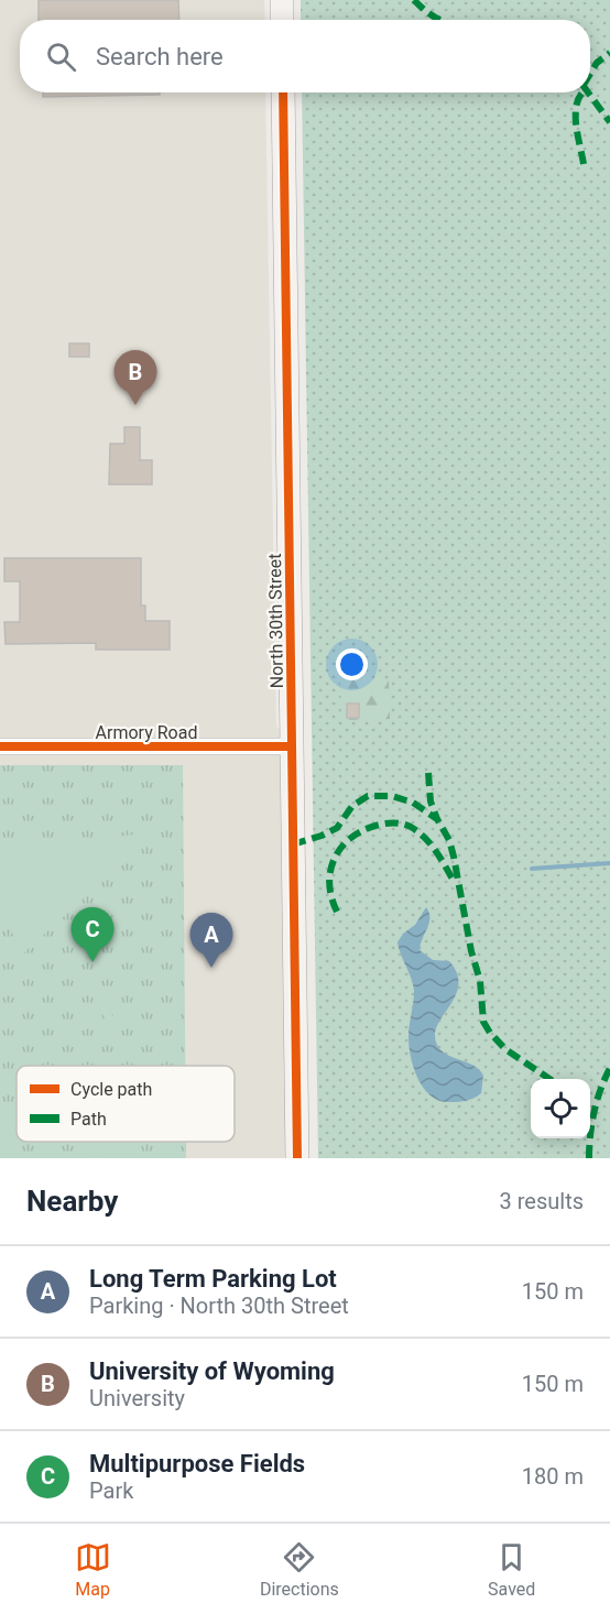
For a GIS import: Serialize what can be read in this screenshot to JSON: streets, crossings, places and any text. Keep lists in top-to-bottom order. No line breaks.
{"streets":{"main road":["North 30th Street"],"street":["Armory Road"]},"crossings":[["North 30th Street","Armory Road"]],"legend":["Cycle path","Path"],"page":{"search":"Search here","pins":["B","C","A"],"heading":["Nearby","3 results"],"list":[{"mark":"A","name":"Long Term Parking Lot","note":"Parking · North 30th Street","value":"150 m"},{"mark":"B","name":"University of Wyoming","note":"University","value":"150 m"},{"mark":"C","name":"Multipurpose Fields","note":"Park","value":"180 m"}],"nav":["Map","Directions","Saved"]}}
